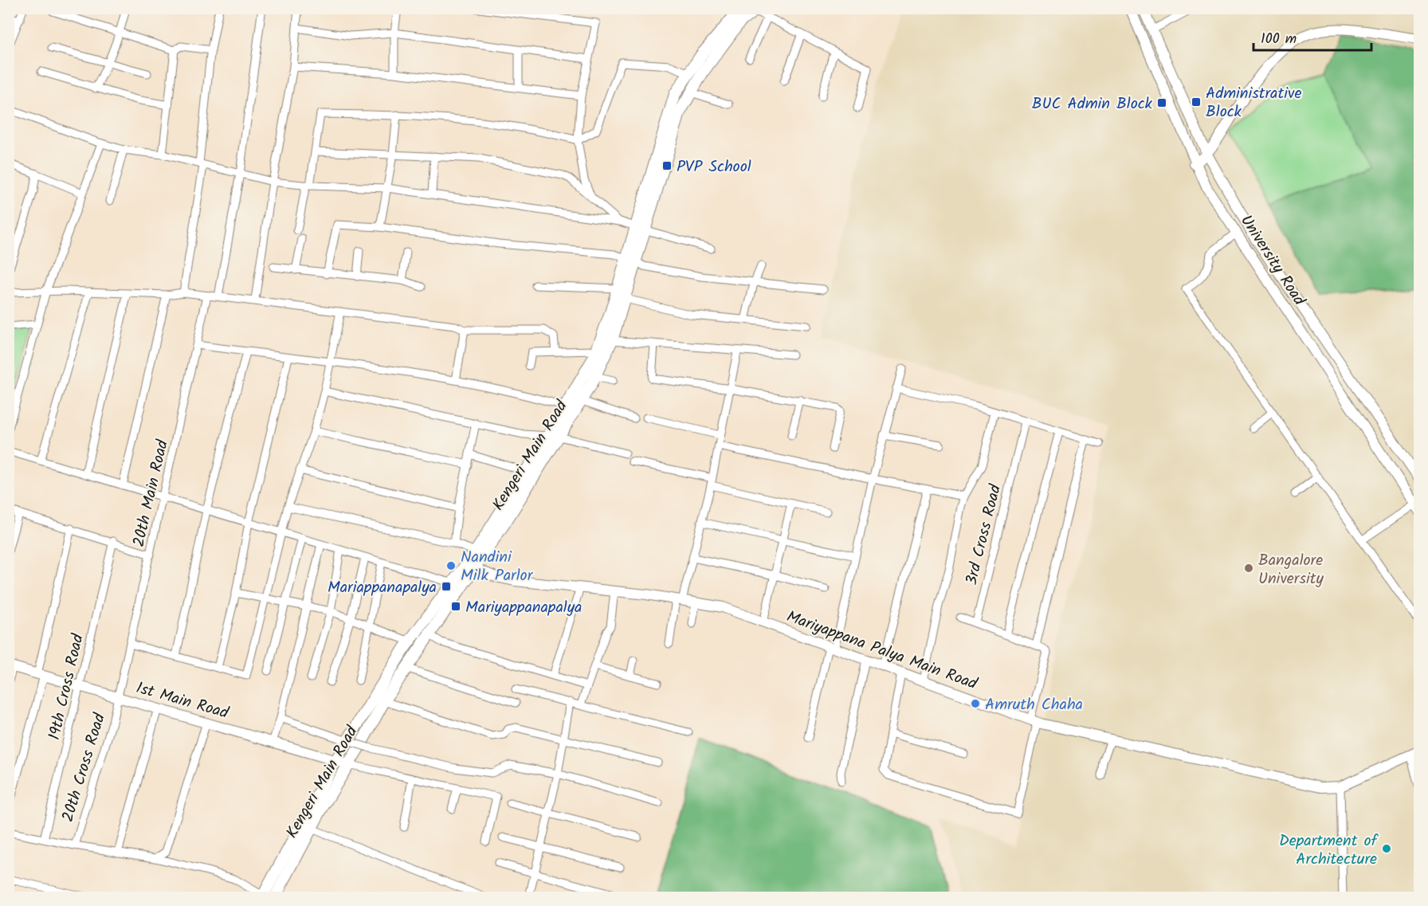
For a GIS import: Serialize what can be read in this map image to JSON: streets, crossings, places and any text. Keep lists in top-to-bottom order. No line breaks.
{"streets":{"main road":["University Road","Kengeri Main Road","Mariyappana Palya Main Road","1st Main Road"],"street":["20th Main Road","3rd Cross Road","19th Cross Road","20th Cross Road"]},"crossings":[["Kengeri Main Road","Mariyappana Palya Main Road"],["Kengeri Main Road","1st Main Road"],["20th Main Road","1st Main Road"],["20th Main Road","20th Cross Road"],["19th Cross Road","1st Main Road"],["1st Main Road","20th Cross Road"]],"places":{"transit":["Administrative Block","BUC Admin Block","PVP School","Mariappanapalya","Mariyappanapalya"],"other":["Nandini Milk Parlor","Bangalore University","Amruth Chaha","Department of Architecture"]},"scale_bar":"100 m"}
